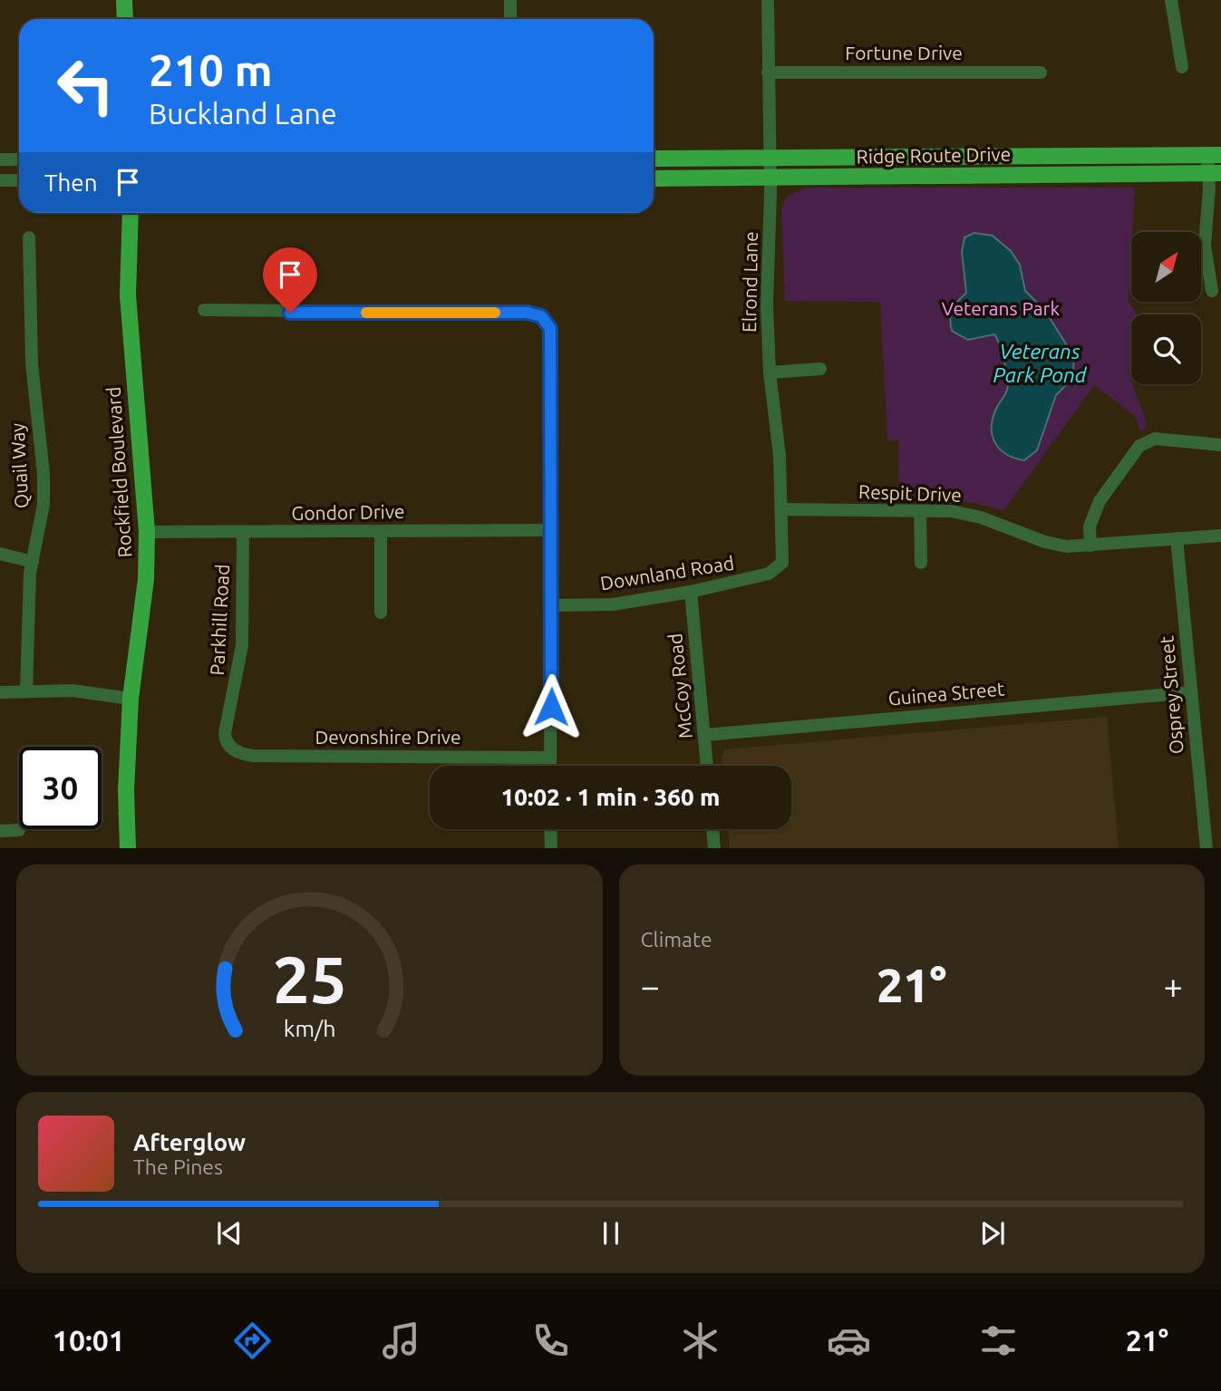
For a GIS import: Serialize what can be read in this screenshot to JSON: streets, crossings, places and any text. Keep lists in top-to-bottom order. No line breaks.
{"streets":{"main road":["Ridge Route Drive","Rockfield Boulevard"],"street":["Fortune Drive","Elrond Lane","Quail Way","Respit Drive","Gondor Drive","Downland Road","Parkhill Road","McCoy Road","Guinea Street","Osprey Street","Devonshire Drive"]},"crossings":[["Fortune Drive","Elrond Lane"],["Ridge Route Drive","Elrond Lane"],["Elrond Lane","Respit Drive"],["Elrond Lane","Downland Road"],["Rockfield Boulevard","Gondor Drive"],["Respit Drive","Osprey Street"],["Gondor Drive","Parkhill Road"],["Downland Road","McCoy Road"],["Parkhill Road","Devonshire Drive"],["McCoy Road","Guinea Street"],["Guinea Street","Osprey Street"]],"water":["Veterans Park Pond"],"parks":["Veterans Park"],"north":"top right","page":{"turn":["210 m","Buckland Lane"],"then":"Then","limit":"30","trip":"10:02 · 1 min · 360 m","tile":"Climate","heat":["−","21°","+"],"song":["Afterglow","The Pines"],"tabs":["10:01","21°"],"gauge":["25","km/h"]}}
